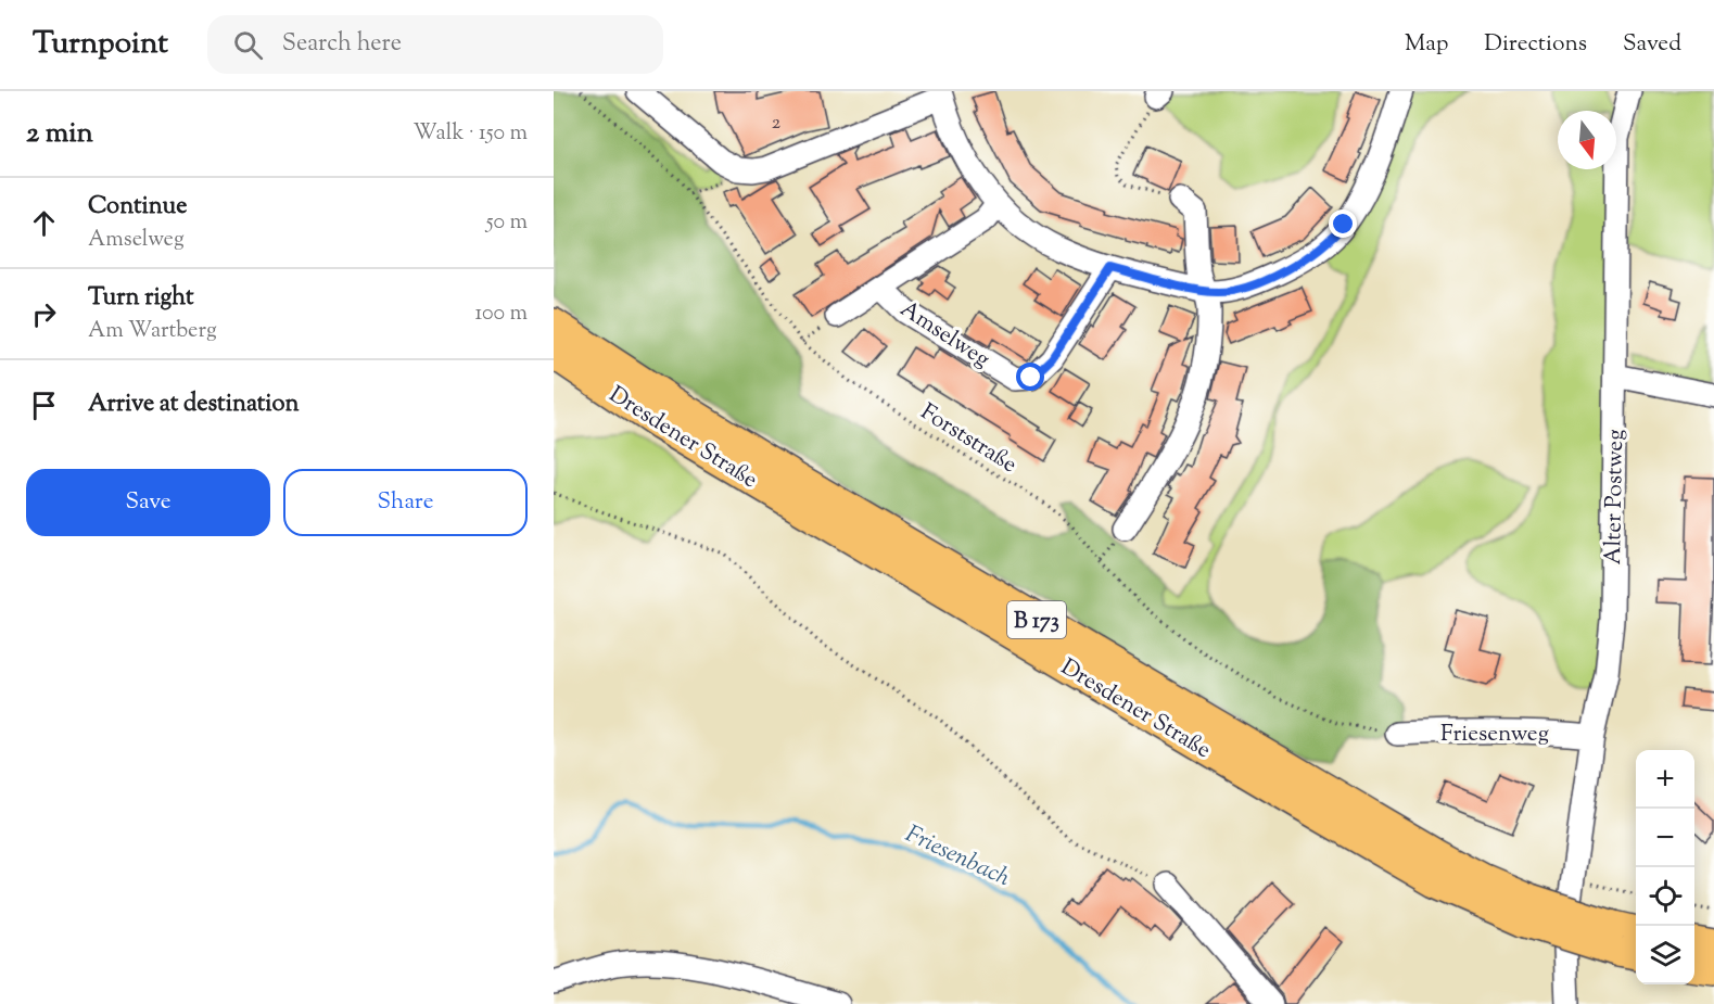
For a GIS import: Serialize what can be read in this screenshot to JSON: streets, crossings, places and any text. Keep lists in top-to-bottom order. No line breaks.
{"streets":{"main road":["Dresdener Straße","B 173"],"street":["Amselweg","Alter Postweg","Friesenweg"],"path":["Forststraße"]},"crossings":[["Dresdener Straße","B 173"],["Forststraße","Friesenweg"],["Alter Postweg","Friesenweg"]],"water":["Friesenbach"],"house_numbers":["2"],"north":"bottom","page":{"header":"Turnpoint","search":"Search here","nav":["Map","Directions","Saved"],"heading":["2 min","Walk · 150 m"],"list":[["Continue","Amselweg","50 m"],["Turn right","Am Wartberg","100 m"],"Arrive at destination"],"buttons":["Save","Share"],"map_buttons":["+","−"]}}
